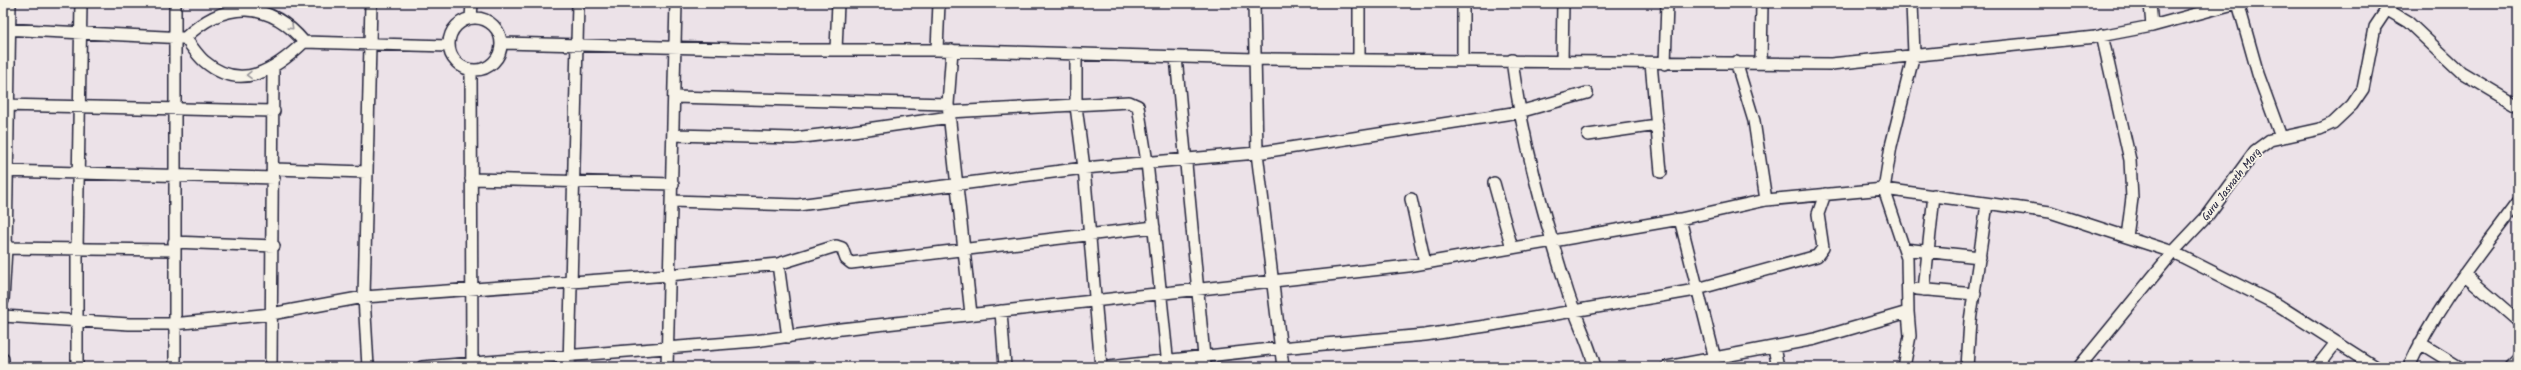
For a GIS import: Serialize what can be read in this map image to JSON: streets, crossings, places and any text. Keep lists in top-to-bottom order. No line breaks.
{"streets":{"street":["Guru Jasnath Marg"]}}
